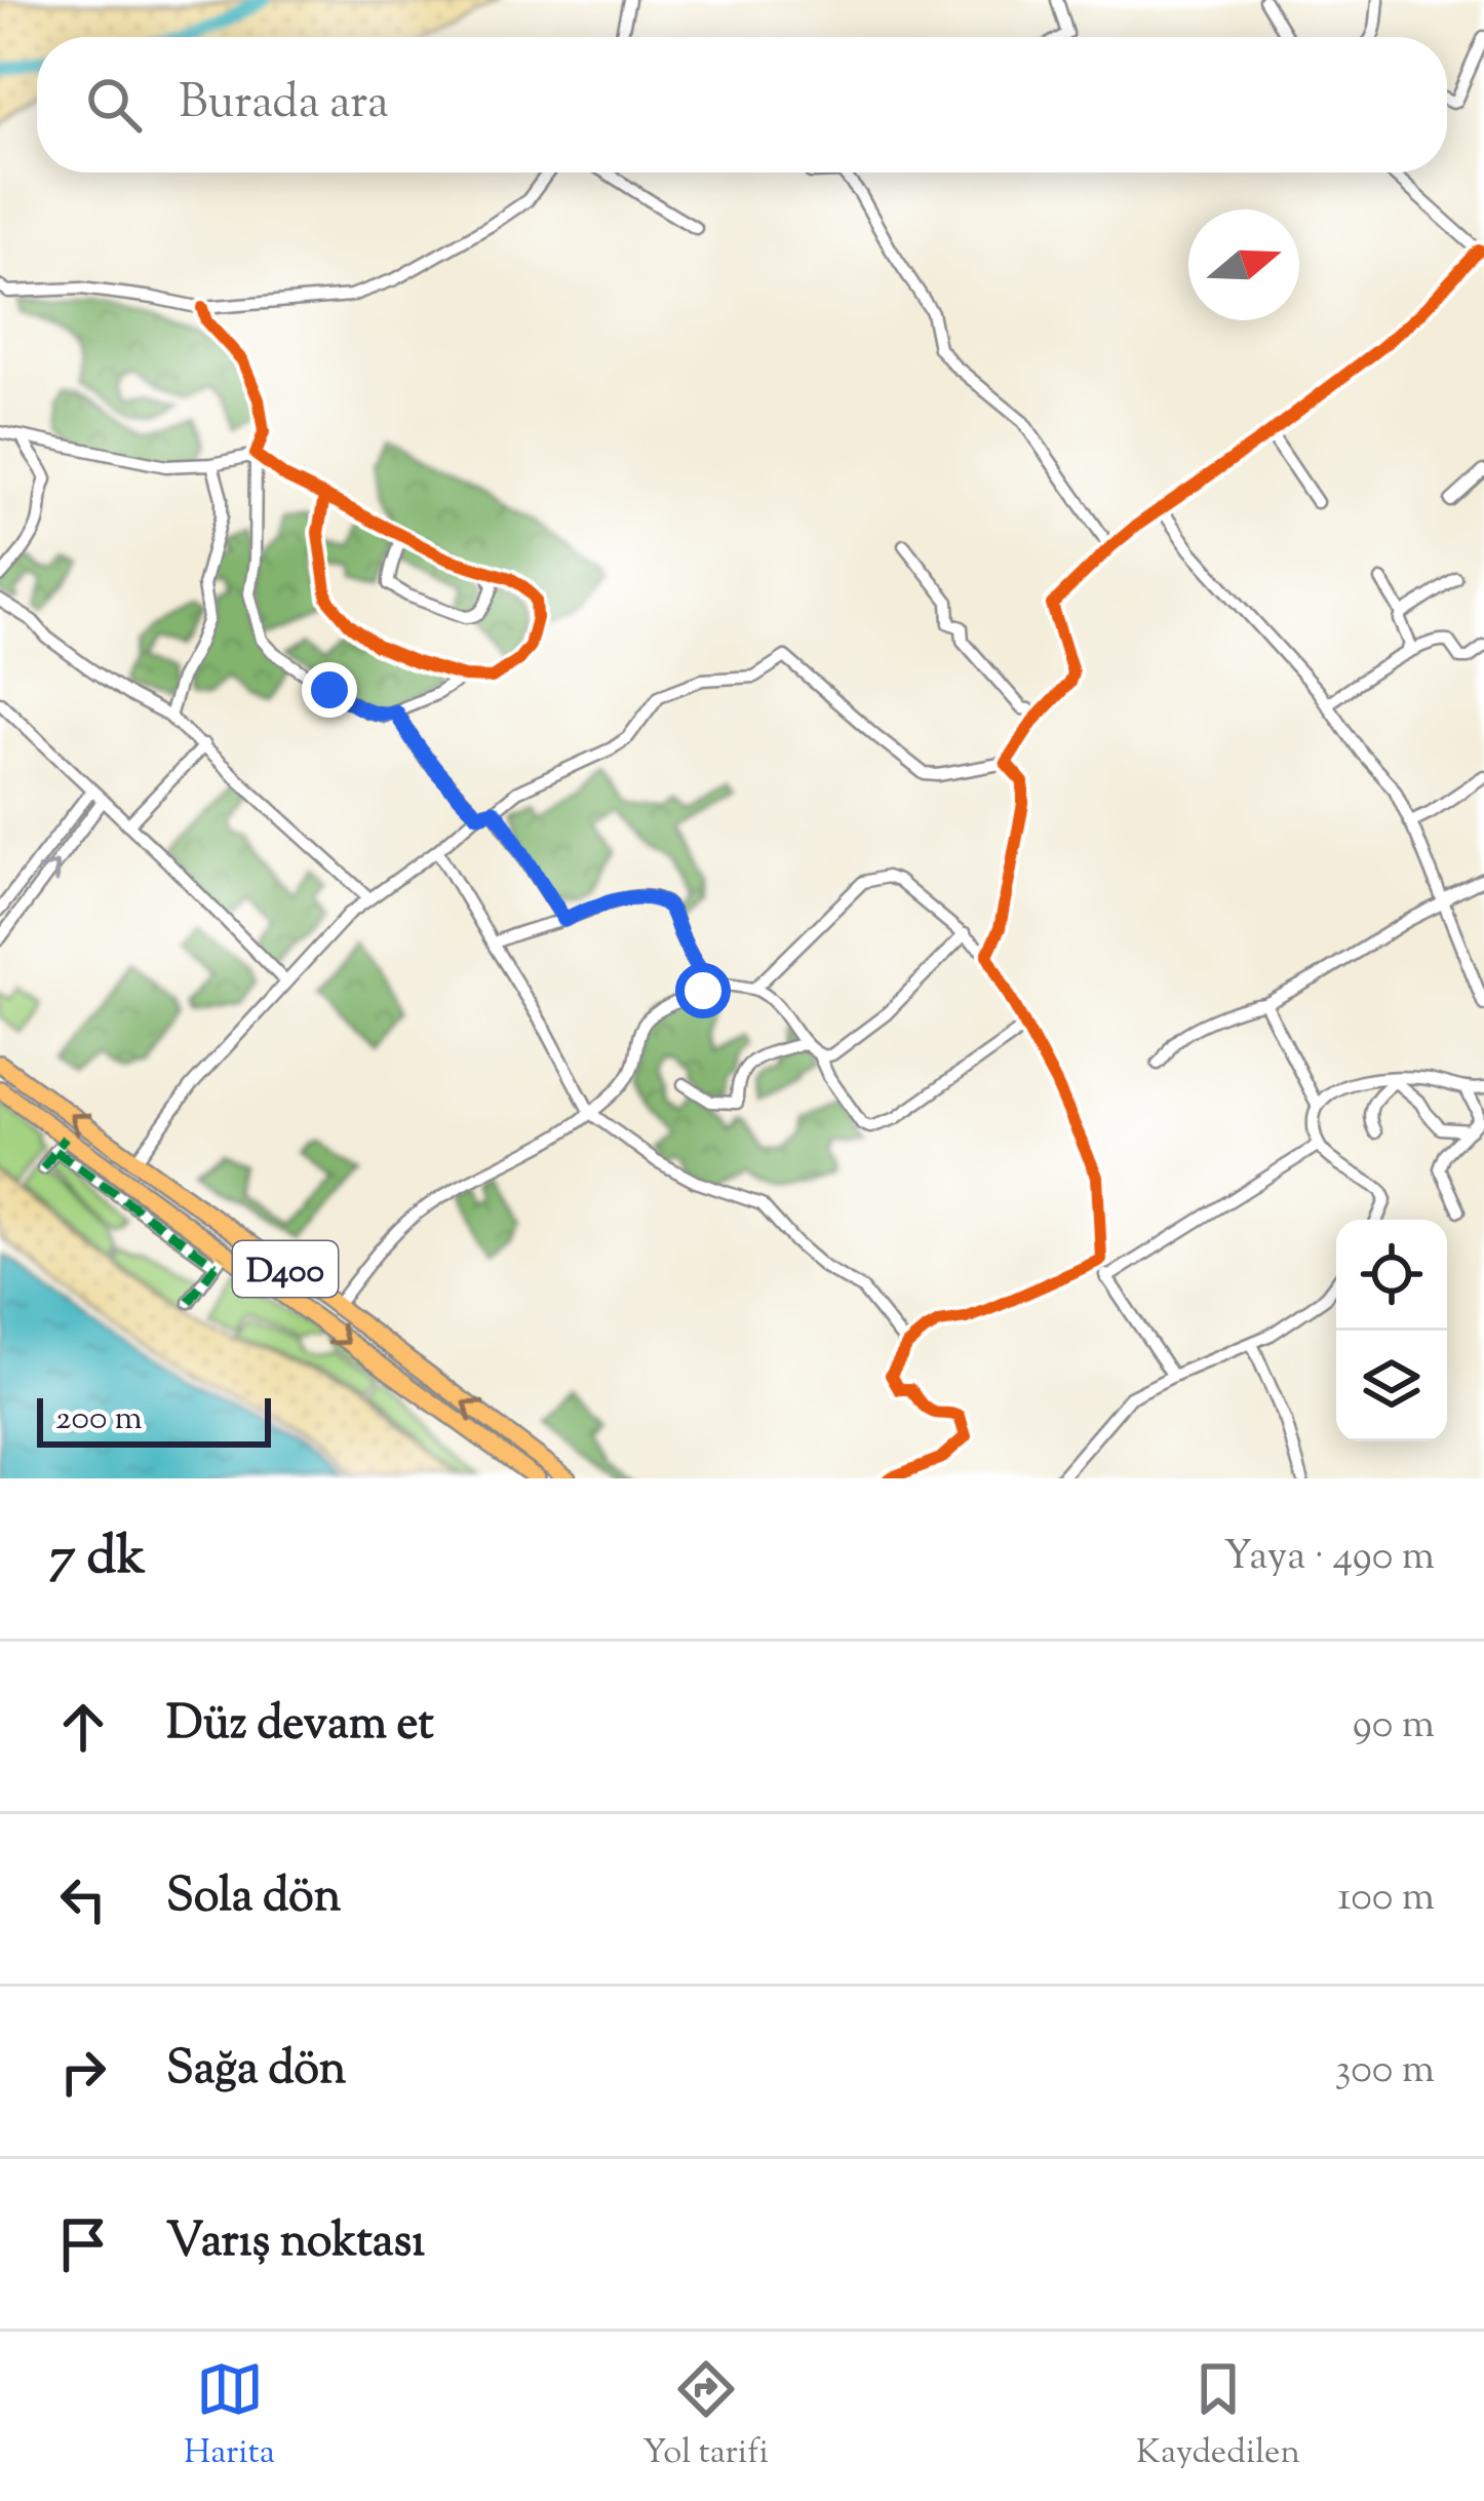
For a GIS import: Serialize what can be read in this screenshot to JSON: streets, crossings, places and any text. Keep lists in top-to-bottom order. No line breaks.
{"streets":{"highway":["D400"]},"scale_bar":"200 m","north":"right","page":{"search":"Burada ara","scale":"200 m","heading":["7 dk","Yaya · 490 m"],"list":[["Düz devam et","90 m"],["Sola dön","100 m"],["Sağa dön","300 m"],"Varış noktası"],"nav":["Harita","Yol tarifi","Kaydedilen"]}}
